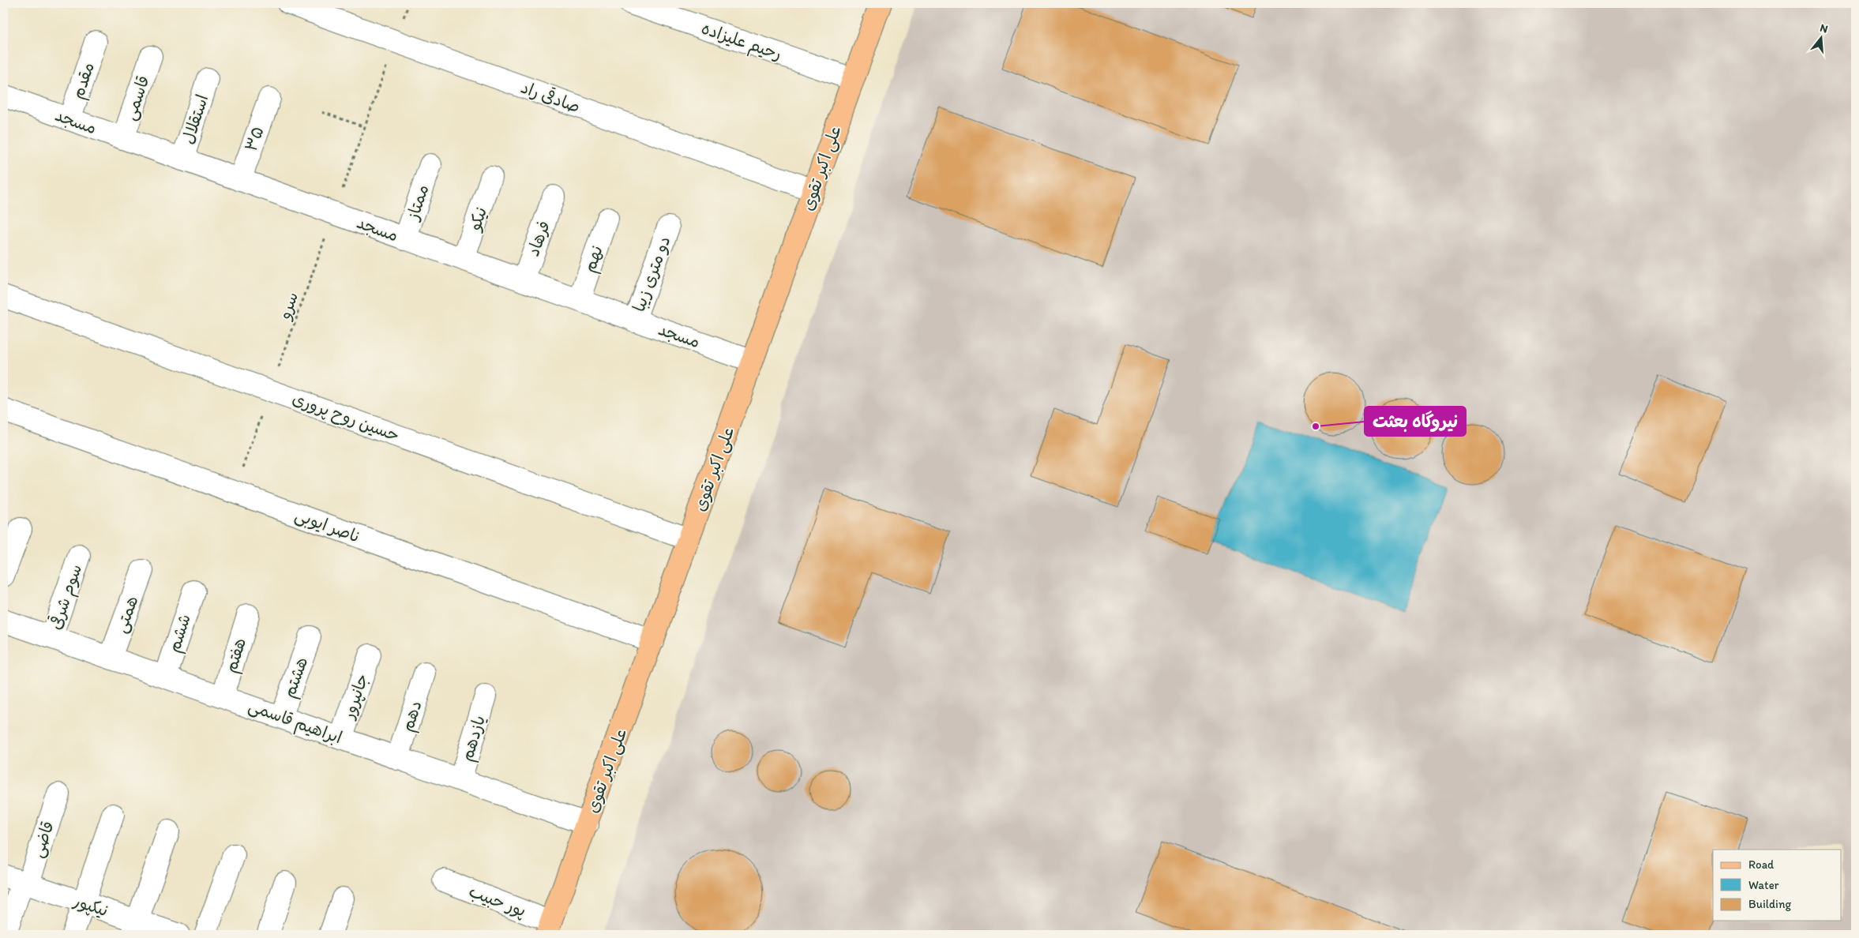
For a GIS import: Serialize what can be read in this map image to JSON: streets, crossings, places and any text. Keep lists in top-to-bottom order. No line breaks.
{"streets":{"main road":["علی اکبر تقوی"],"street":["رحیم علیزاده","مقدم","صادقی راد","قاسمی","استقلال","مسجد","۳۵","ممتاز","نیکو","فرهاد","نهم","دو متری زیبا","حسین روح پروری","ناصر ایوبی","سوم شرقی","همتی","ششم","هفتم","هشتم","جانپرور","دهم","ابراهیم قاسمی","یازدهم","قاضی","پور حبیب","نیکپور"],"path":["سرو"]},"crossings":[["رحیم علیزاده","علی اکبر تقوی"],["مقدم","مسجد"],["صادقی راد","علی اکبر تقوی"],["صادقی راد","سرو"],["قاسمی","مسجد"],["استقلال","مسجد"],["مسجد","۳۵"],["مسجد","علی اکبر تقوی"],["مسجد","ممتاز"],["مسجد","نیکو"],["مسجد","فرهاد"],["مسجد","نهم"],["مسجد","دو متری زیبا"],["مسجد","سرو"],["علی اکبر تقوی","حسین روح پروری"],["علی اکبر تقوی","ناصر ایوبی"],["علی اکبر تقوی","ابراهیم قاسمی"],["علی اکبر تقوی","پور حبیب"],["سرو","حسین روح پروری"],["سرو","ناصر ایوبی"],["سوم شرقی","ابراهیم قاسمی"],["همتی","ابراهیم قاسمی"],["ششم","ابراهیم قاسمی"],["هفتم","ابراهیم قاسمی"],["هشتم","ابراهیم قاسمی"],["جانپرور","ابراهیم قاسمی"],["دهم","ابراهیم قاسمی"],["ابراهیم قاسمی","یازدهم"],["قاضی","نیکپور"]],"places":["نیروگاه بعثت"],"legend":["Road","Water","Building"],"north":"top"}
